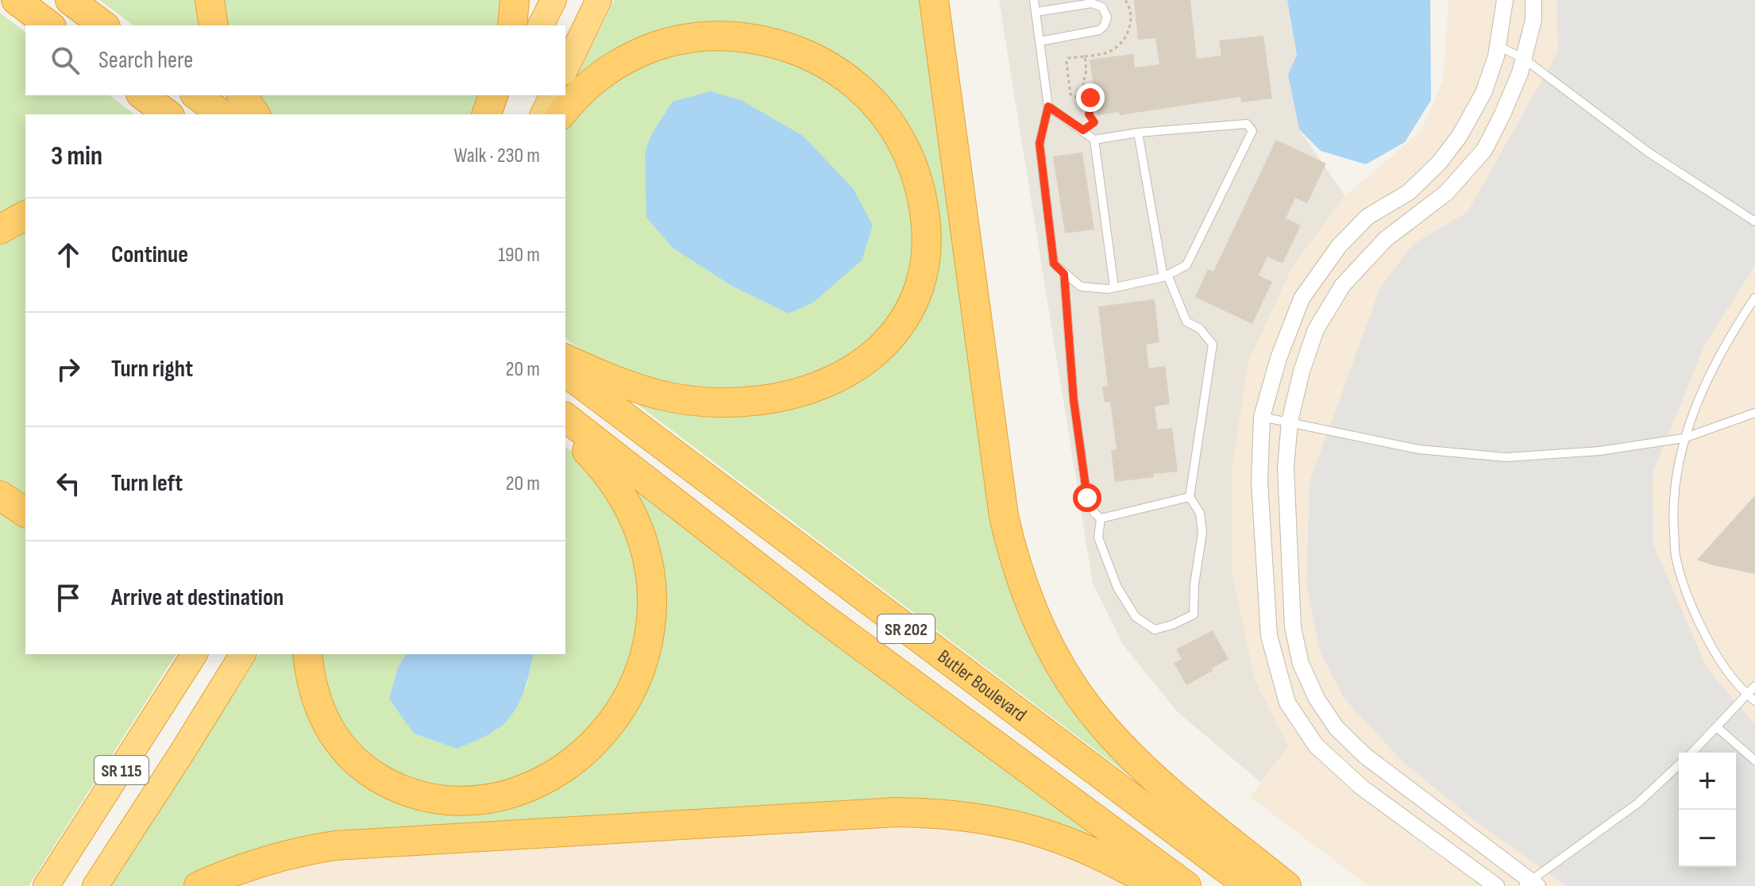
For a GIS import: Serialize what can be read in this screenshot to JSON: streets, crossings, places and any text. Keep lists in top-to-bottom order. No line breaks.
{"streets":{"highway":["SR 202","Butler Boulevard","SR 115"]},"page":{"search":"Search here","heading":["3 min","Walk · 230 m"],"list":[["Continue","190 m"],["Turn right","20 m"],["Turn left","20 m"],"Arrive at destination"],"map_buttons":["+","−"]}}
